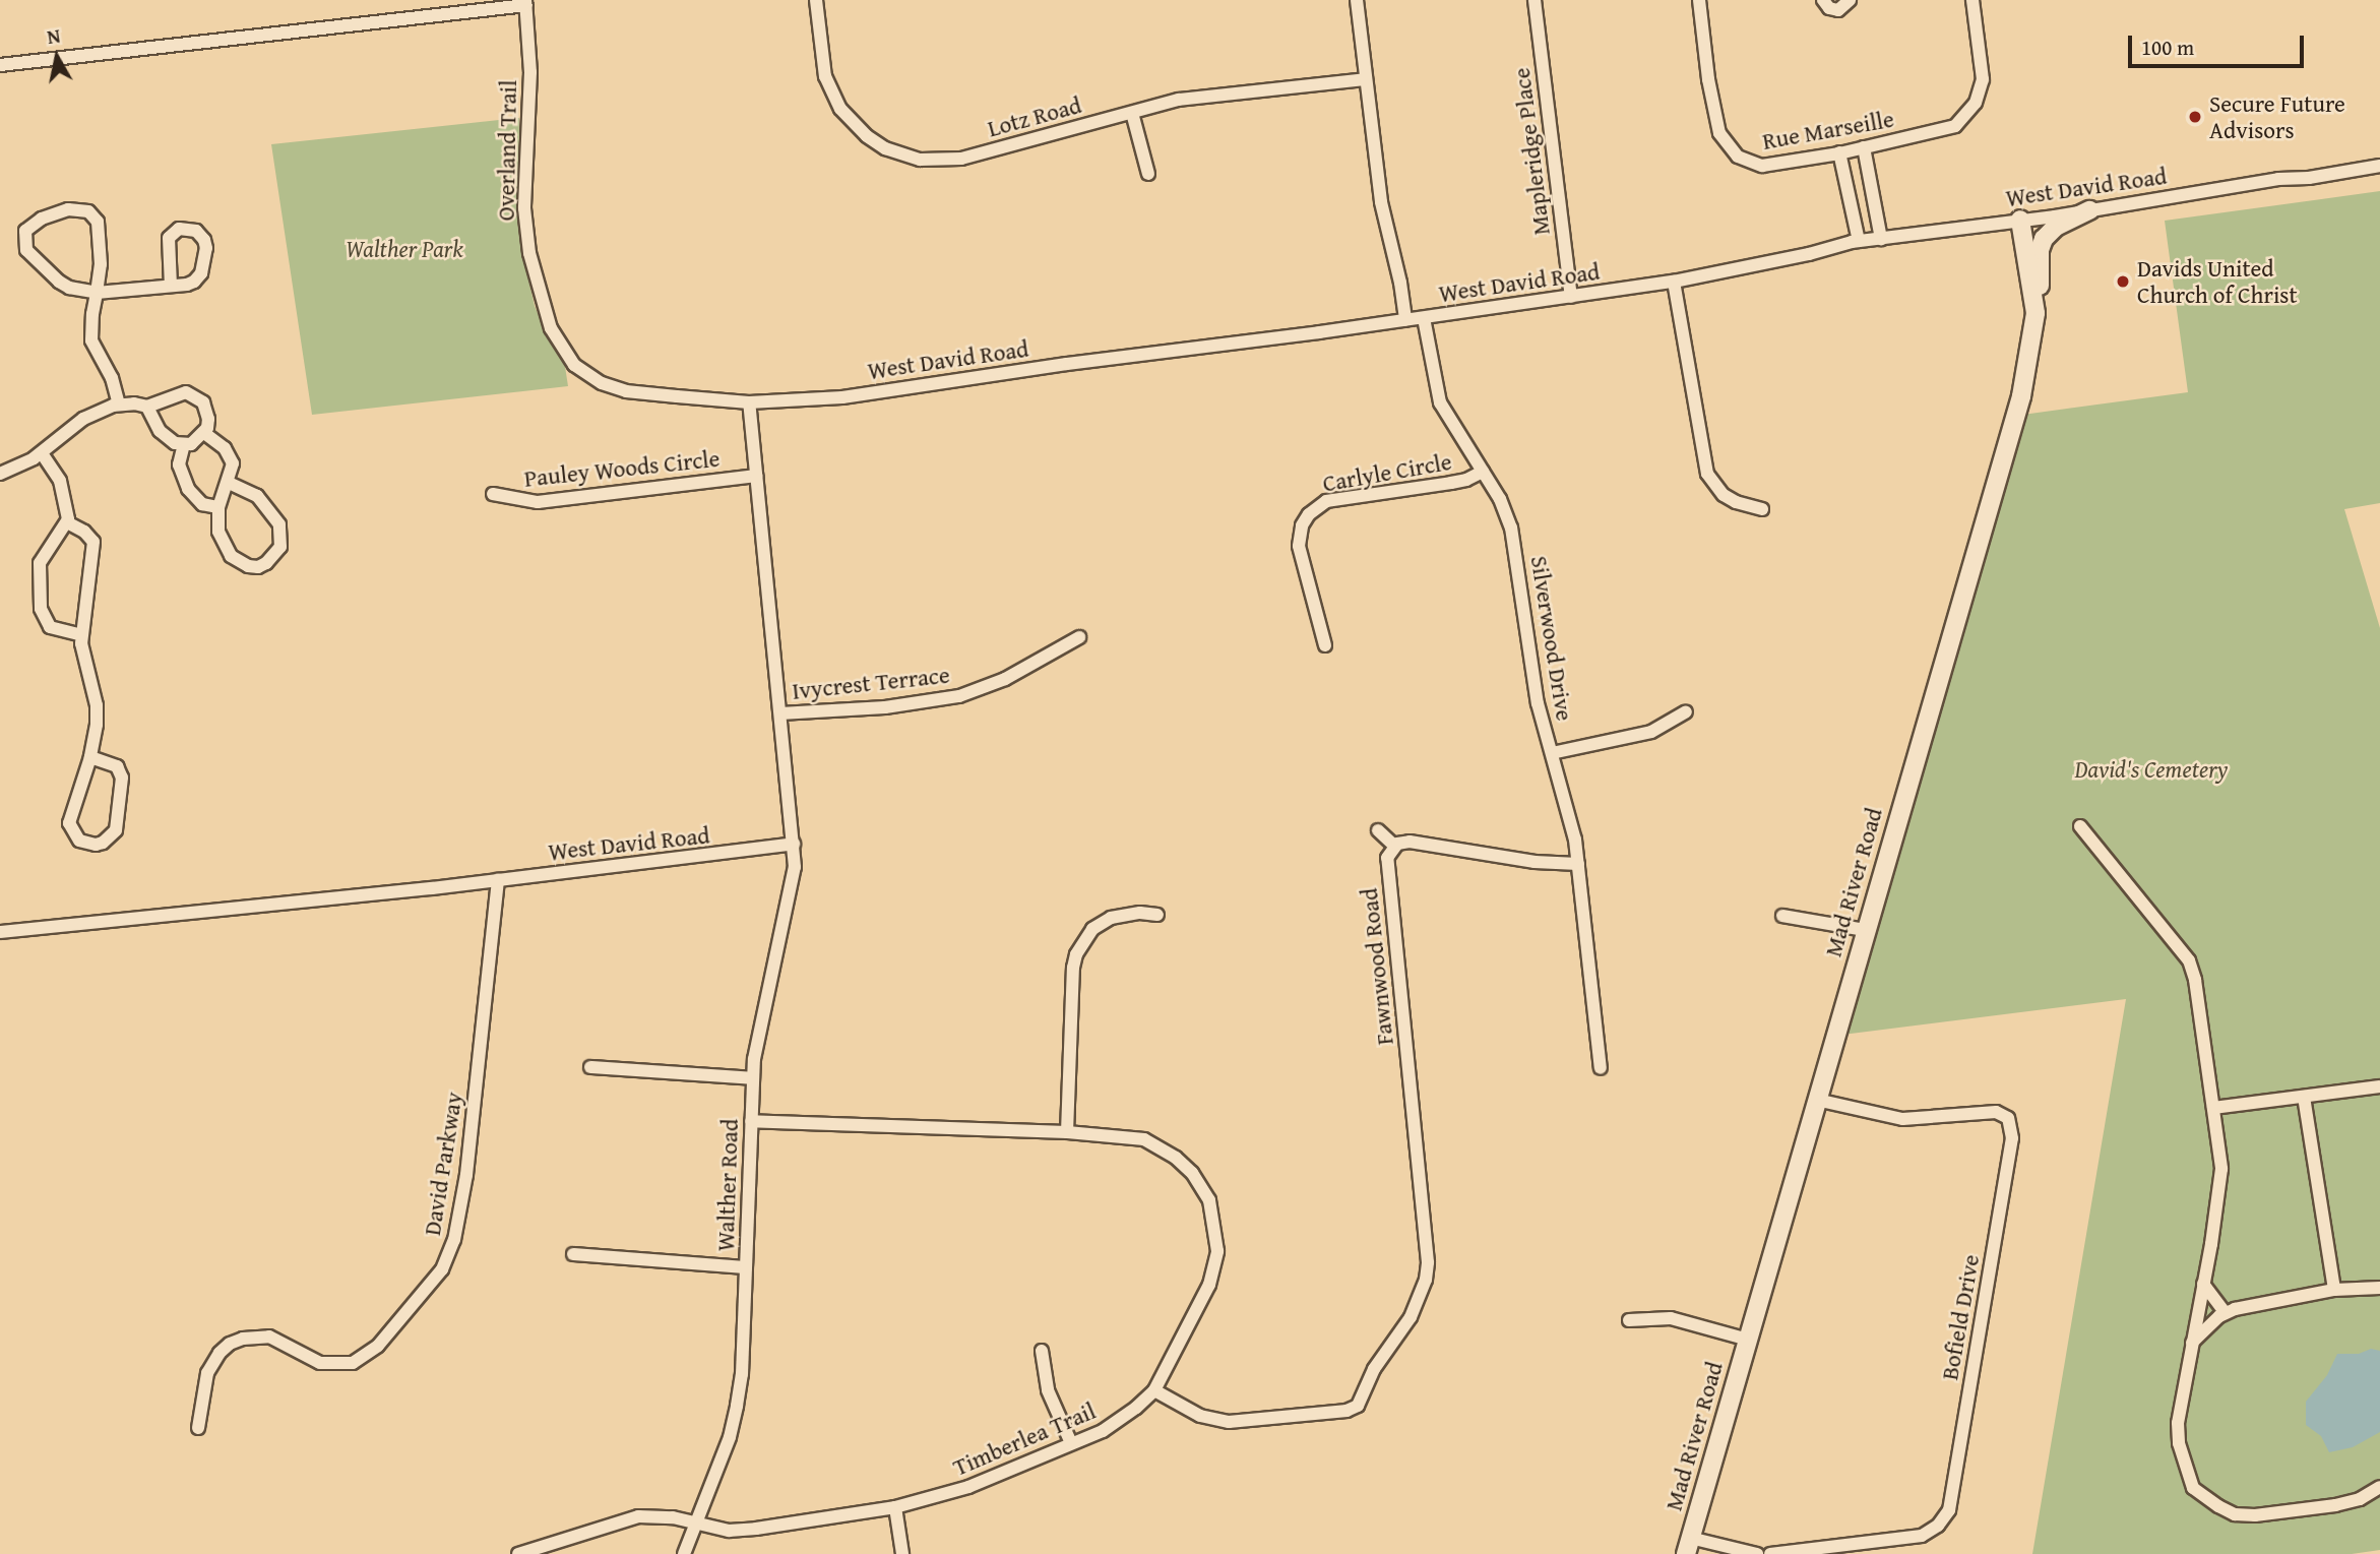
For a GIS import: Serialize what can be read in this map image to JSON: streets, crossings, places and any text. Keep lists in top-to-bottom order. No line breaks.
{"streets":{"street":["Lotz Road","Rue Marseille","Overland Trail","Mapleridge Place","West David Road","Pauley Woods Circle","Carlyle Circle","Silverwood Drive","Ivycrest Terrace","Mad River Road","Fawnwood Road","David Parkway","Walther Road","Bofield Drive","Timberlea Trail"]},"crossings":[["Overland Trail","West David Road"],["Mapleridge Place","West David Road"],["West David Road","Silverwood Drive"],["West David Road","Mad River Road"],["West David Road","David Parkway"],["West David Road","Walther Road"],["Carlyle Circle","Silverwood Drive"],["Mad River Road","Bofield Drive"],["Fawnwood Road","Timberlea Trail"],["Walther Road","Timberlea Trail"]],"parks":["Walther Park","David's Cemetery"],"places":["Secure Future Advisors","Davids United Church of Christ"],"scale_bar":"100 m","north":"top"}
